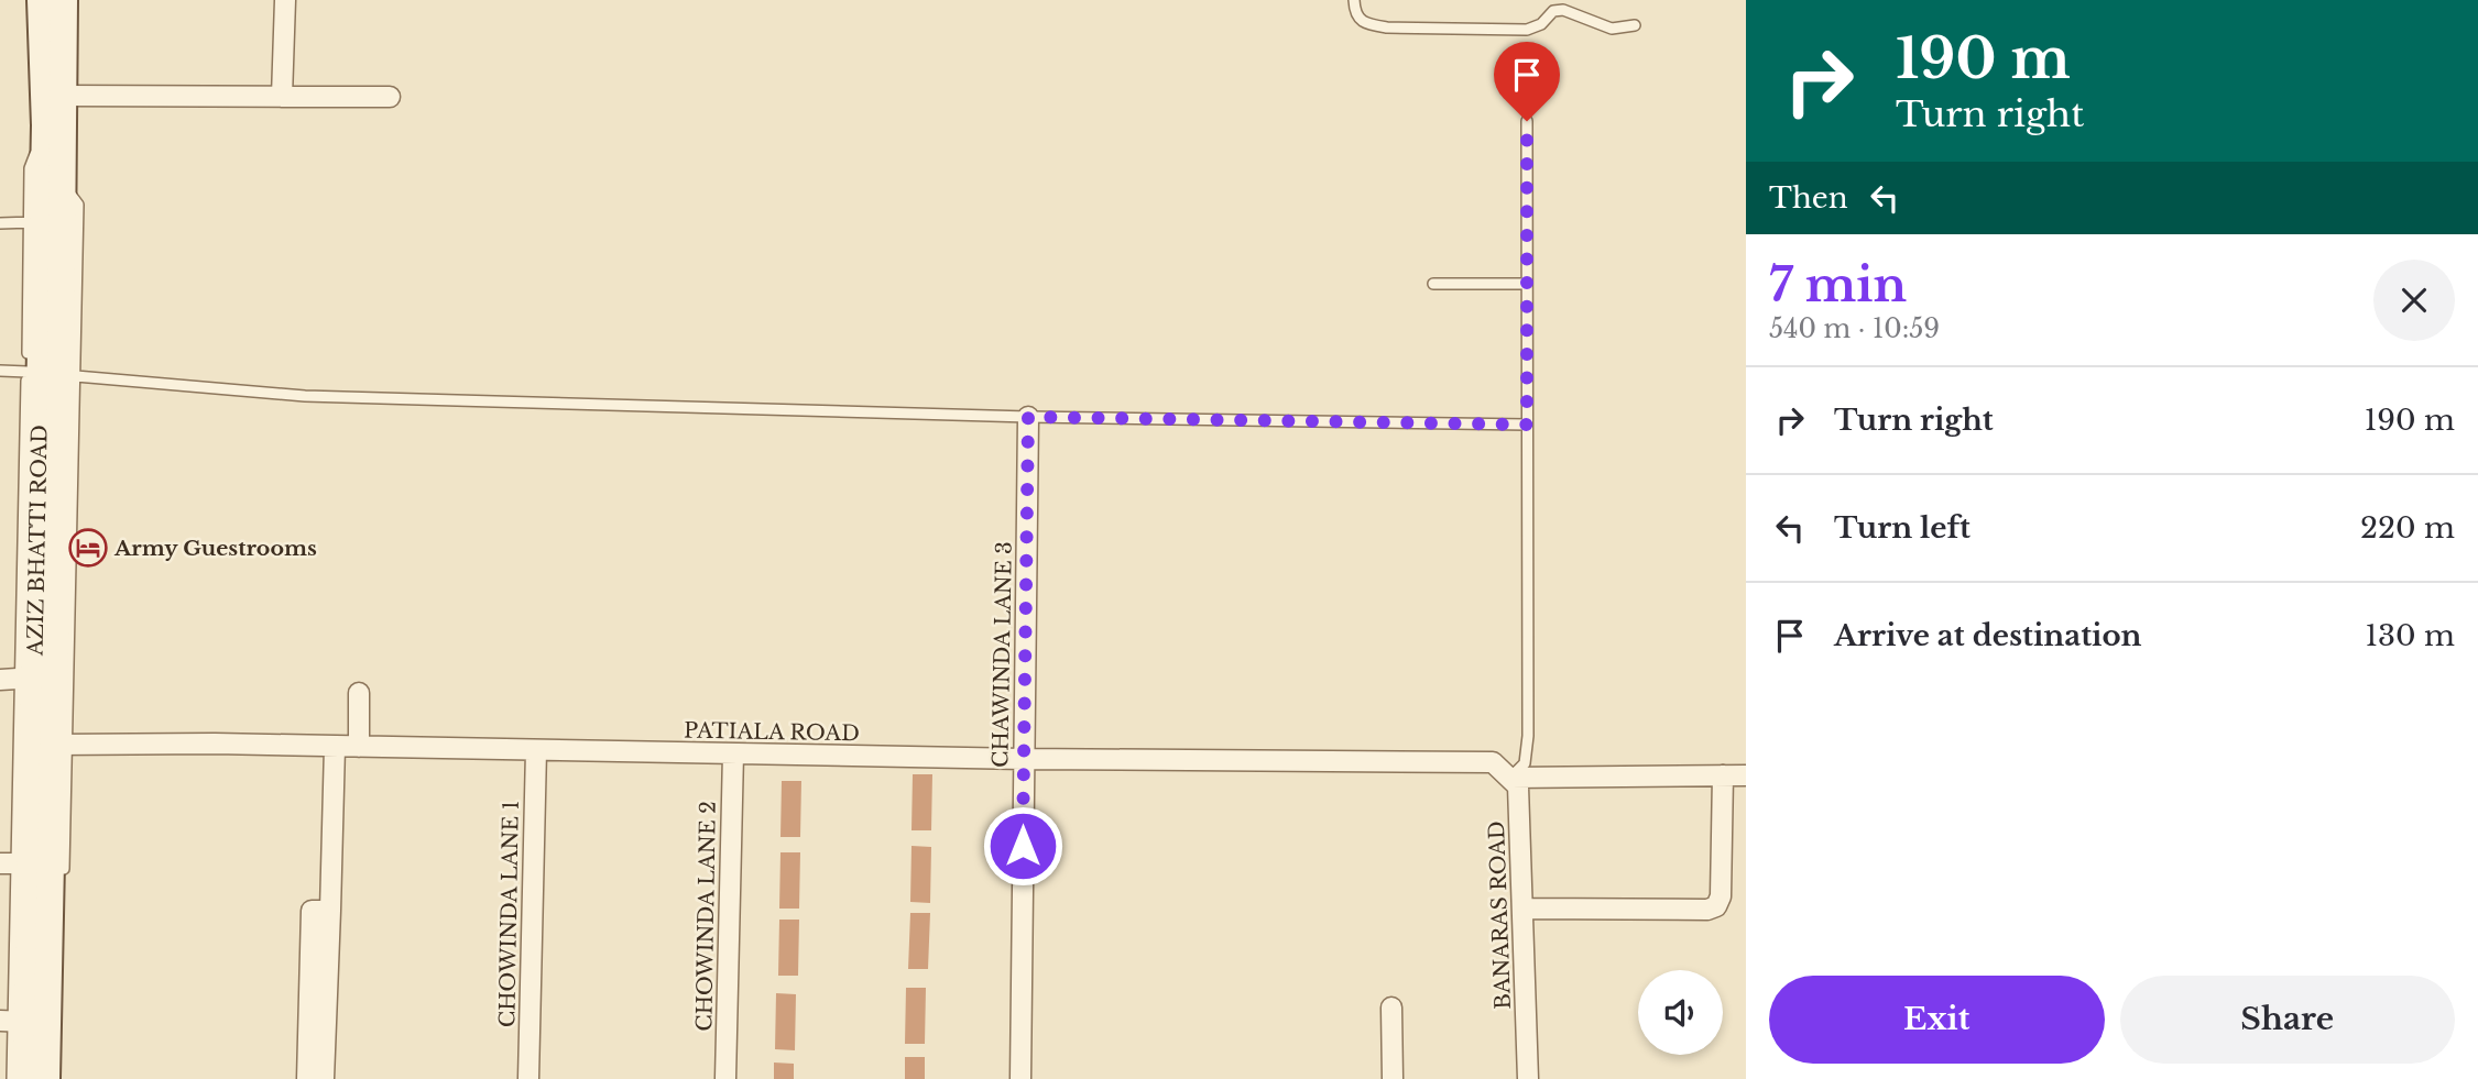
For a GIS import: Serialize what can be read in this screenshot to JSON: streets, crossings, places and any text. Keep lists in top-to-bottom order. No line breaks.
{"streets":{"main road":["AZIZ BHATTI ROAD"],"street":["CHAWINDA LANE 3","PATIALA ROAD","CHOWINDA LANE 1","BANARAS ROAD","CHOWINDA LANE 2"]},"crossings":[["AZIZ BHATTI ROAD","PATIALA ROAD"],["CHAWINDA LANE 3","PATIALA ROAD"],["PATIALA ROAD","CHOWINDA LANE 1"],["PATIALA ROAD","BANARAS ROAD"],["PATIALA ROAD","CHOWINDA LANE 2"]],"places":{"hotel":["Army Guestrooms"]},"page":{"turn":["190 m","Turn right"],"then":"Then","heading":["7 min","540 m · 10:59"],"list":[{"name":"Turn right","value":"190 m"},{"name":"Turn left","value":"220 m"},{"name":"Arrive at destination","value":"130 m"}],"buttons":["Exit","Share"]}}
